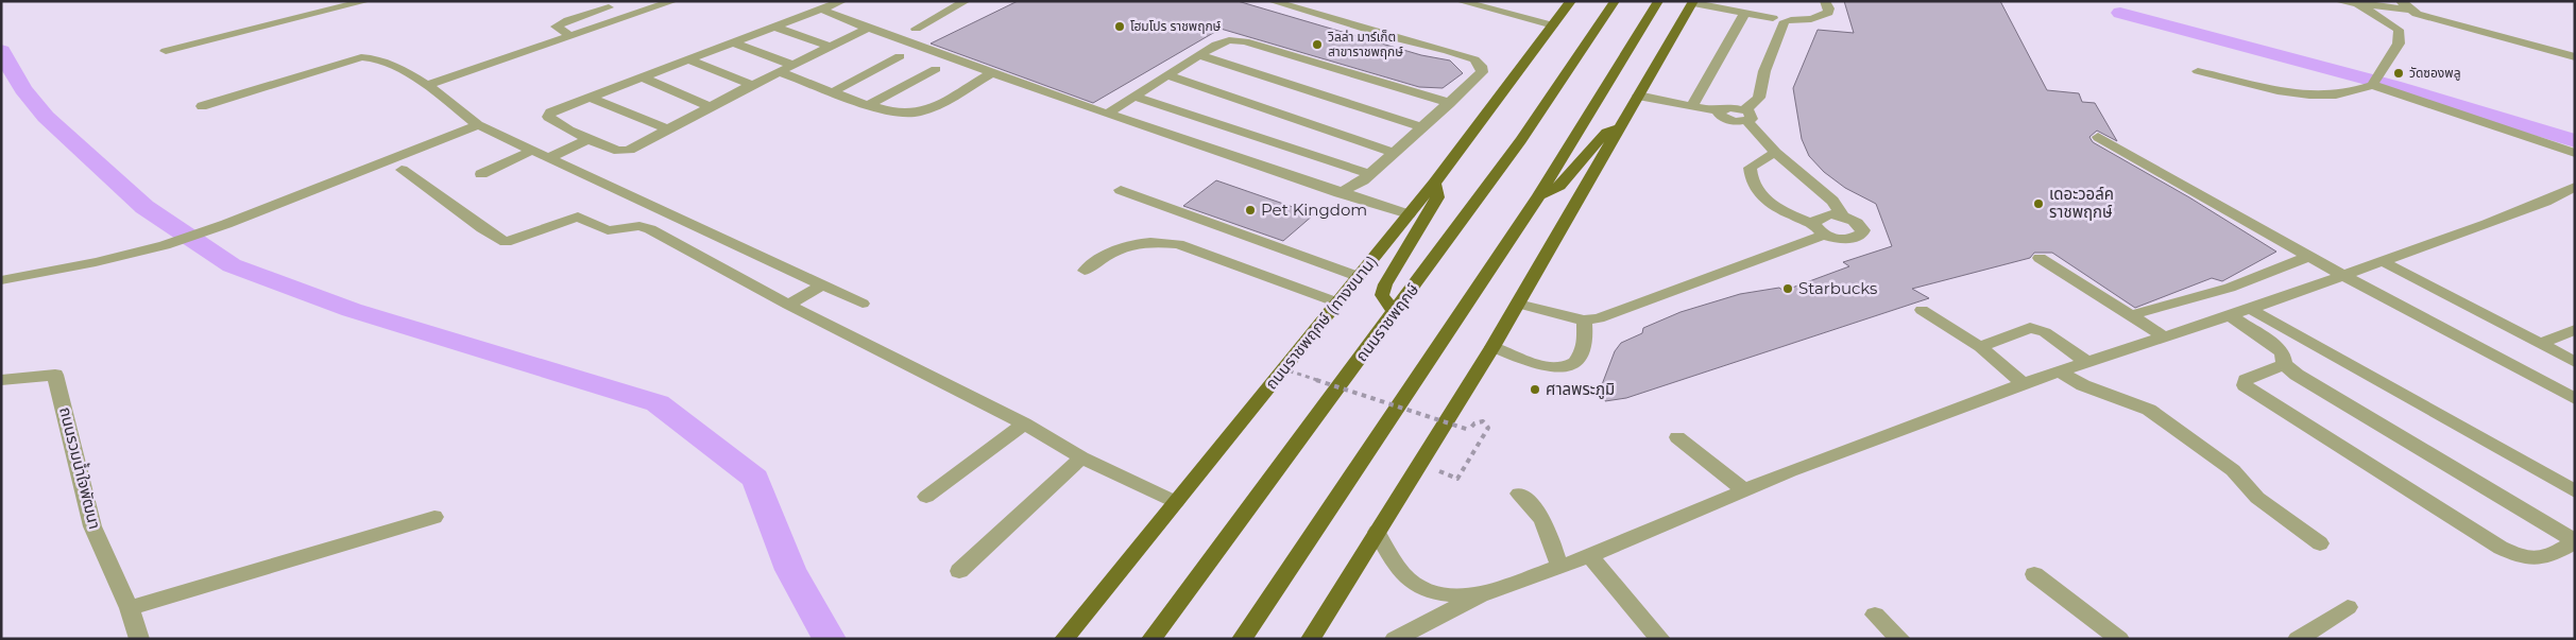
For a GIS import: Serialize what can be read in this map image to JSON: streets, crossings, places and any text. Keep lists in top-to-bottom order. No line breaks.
{"streets":{"main road":["ถนนราชพฤกษ์ (ทางขนาน)","ถนนราชพฤกษ์"],"street":["ถนนรวมน้ำใจพัฒนา"]},"places":["โฮมโปร ราชพฤกษ์","วิลล่า มาร์เก็ต สาขาราชพฤกษ์","วัดซองพลู","เดอะวอล์ค ราชพฤกษ์","Pet Kingdom","Starbucks","ศาลพระภูมิ"]}
